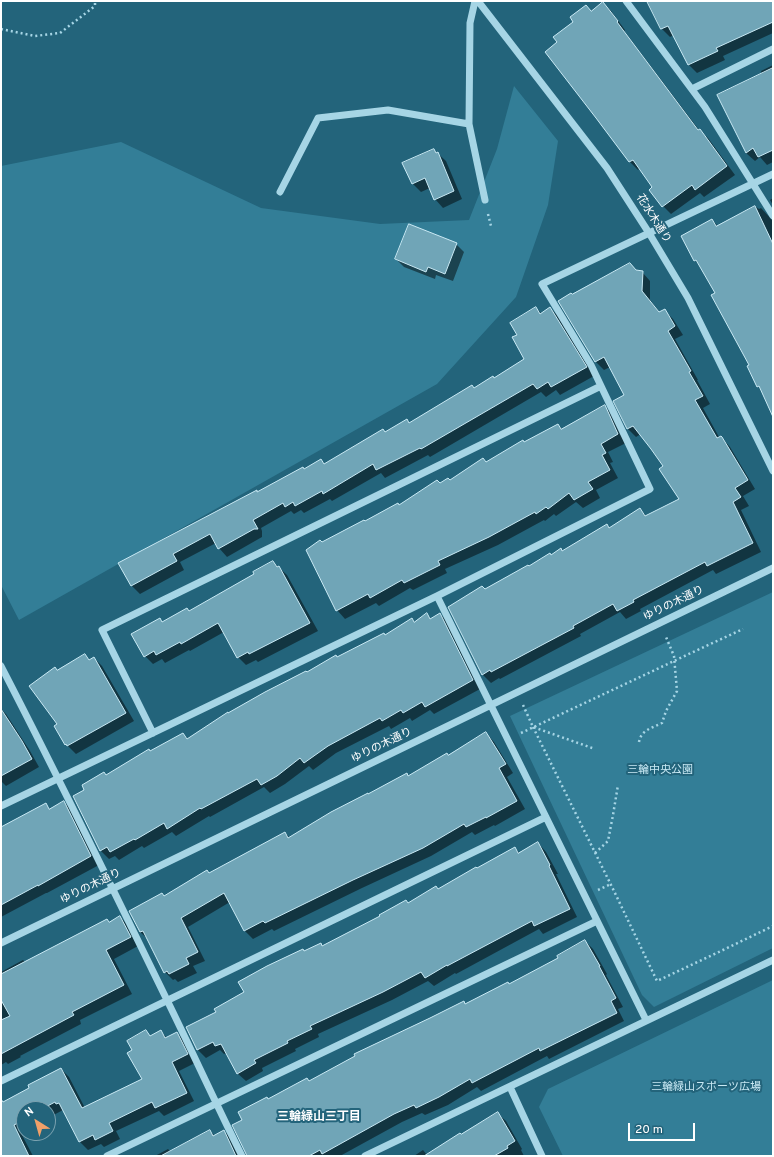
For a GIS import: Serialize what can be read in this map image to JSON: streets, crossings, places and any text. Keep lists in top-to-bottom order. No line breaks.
{"streets":{"street":["花水木通り","ゆりの木通り"]},"districts":["三輪緑山三丁目"],"parks":["三輪中央公園","三輪緑山スポーツ広場"],"scale_bar":"20 m","north":"top left"}
